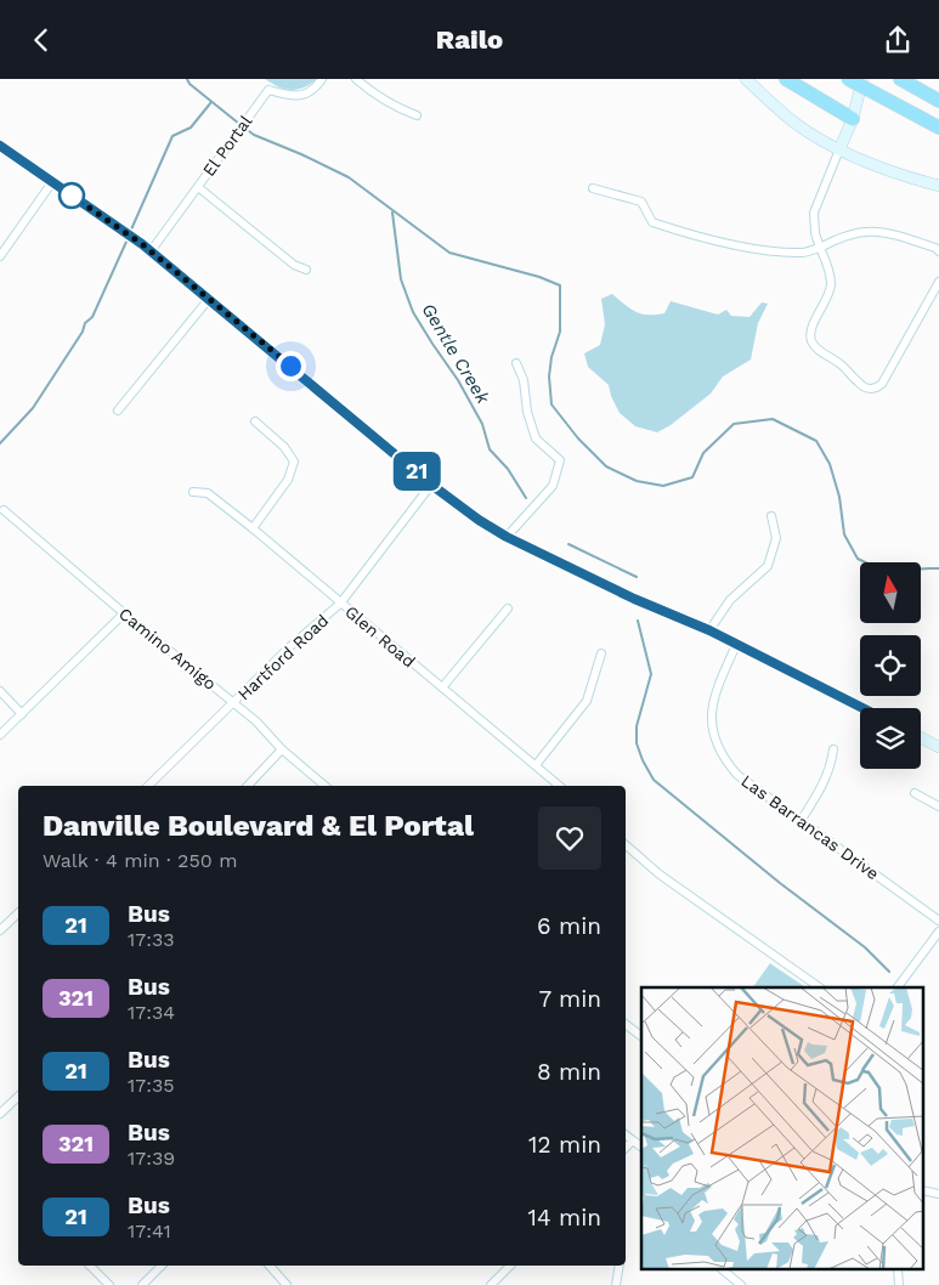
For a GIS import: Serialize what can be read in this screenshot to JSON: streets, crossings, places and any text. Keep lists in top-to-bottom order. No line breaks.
{"streets":{"street":["El Portal","Glen Road","Camino Amigo","Hartford Road","Las Barrancas Drive"]},"crossings":[["Glen Road","Hartford Road"],["Camino Amigo","Hartford Road"]],"water":["Gentle Creek"],"lines":["bus line 21"],"north":"top","page":{"header":"Railo","on_map":"21","heading":["Danville Boulevard & El Portal","Walk · 4 min · 250 m"],"list":[{"mark":"21","name":"Bus","note":"17:33","value":"6 min"},{"mark":"321","name":"Bus","note":"17:34","value":"7 min"},{"mark":"21","name":"Bus","note":"17:35","value":"8 min"},{"mark":"321","name":"Bus","note":"17:39","value":"12 min"},{"mark":"21","name":"Bus","note":"17:41","value":"14 min"}]}}
